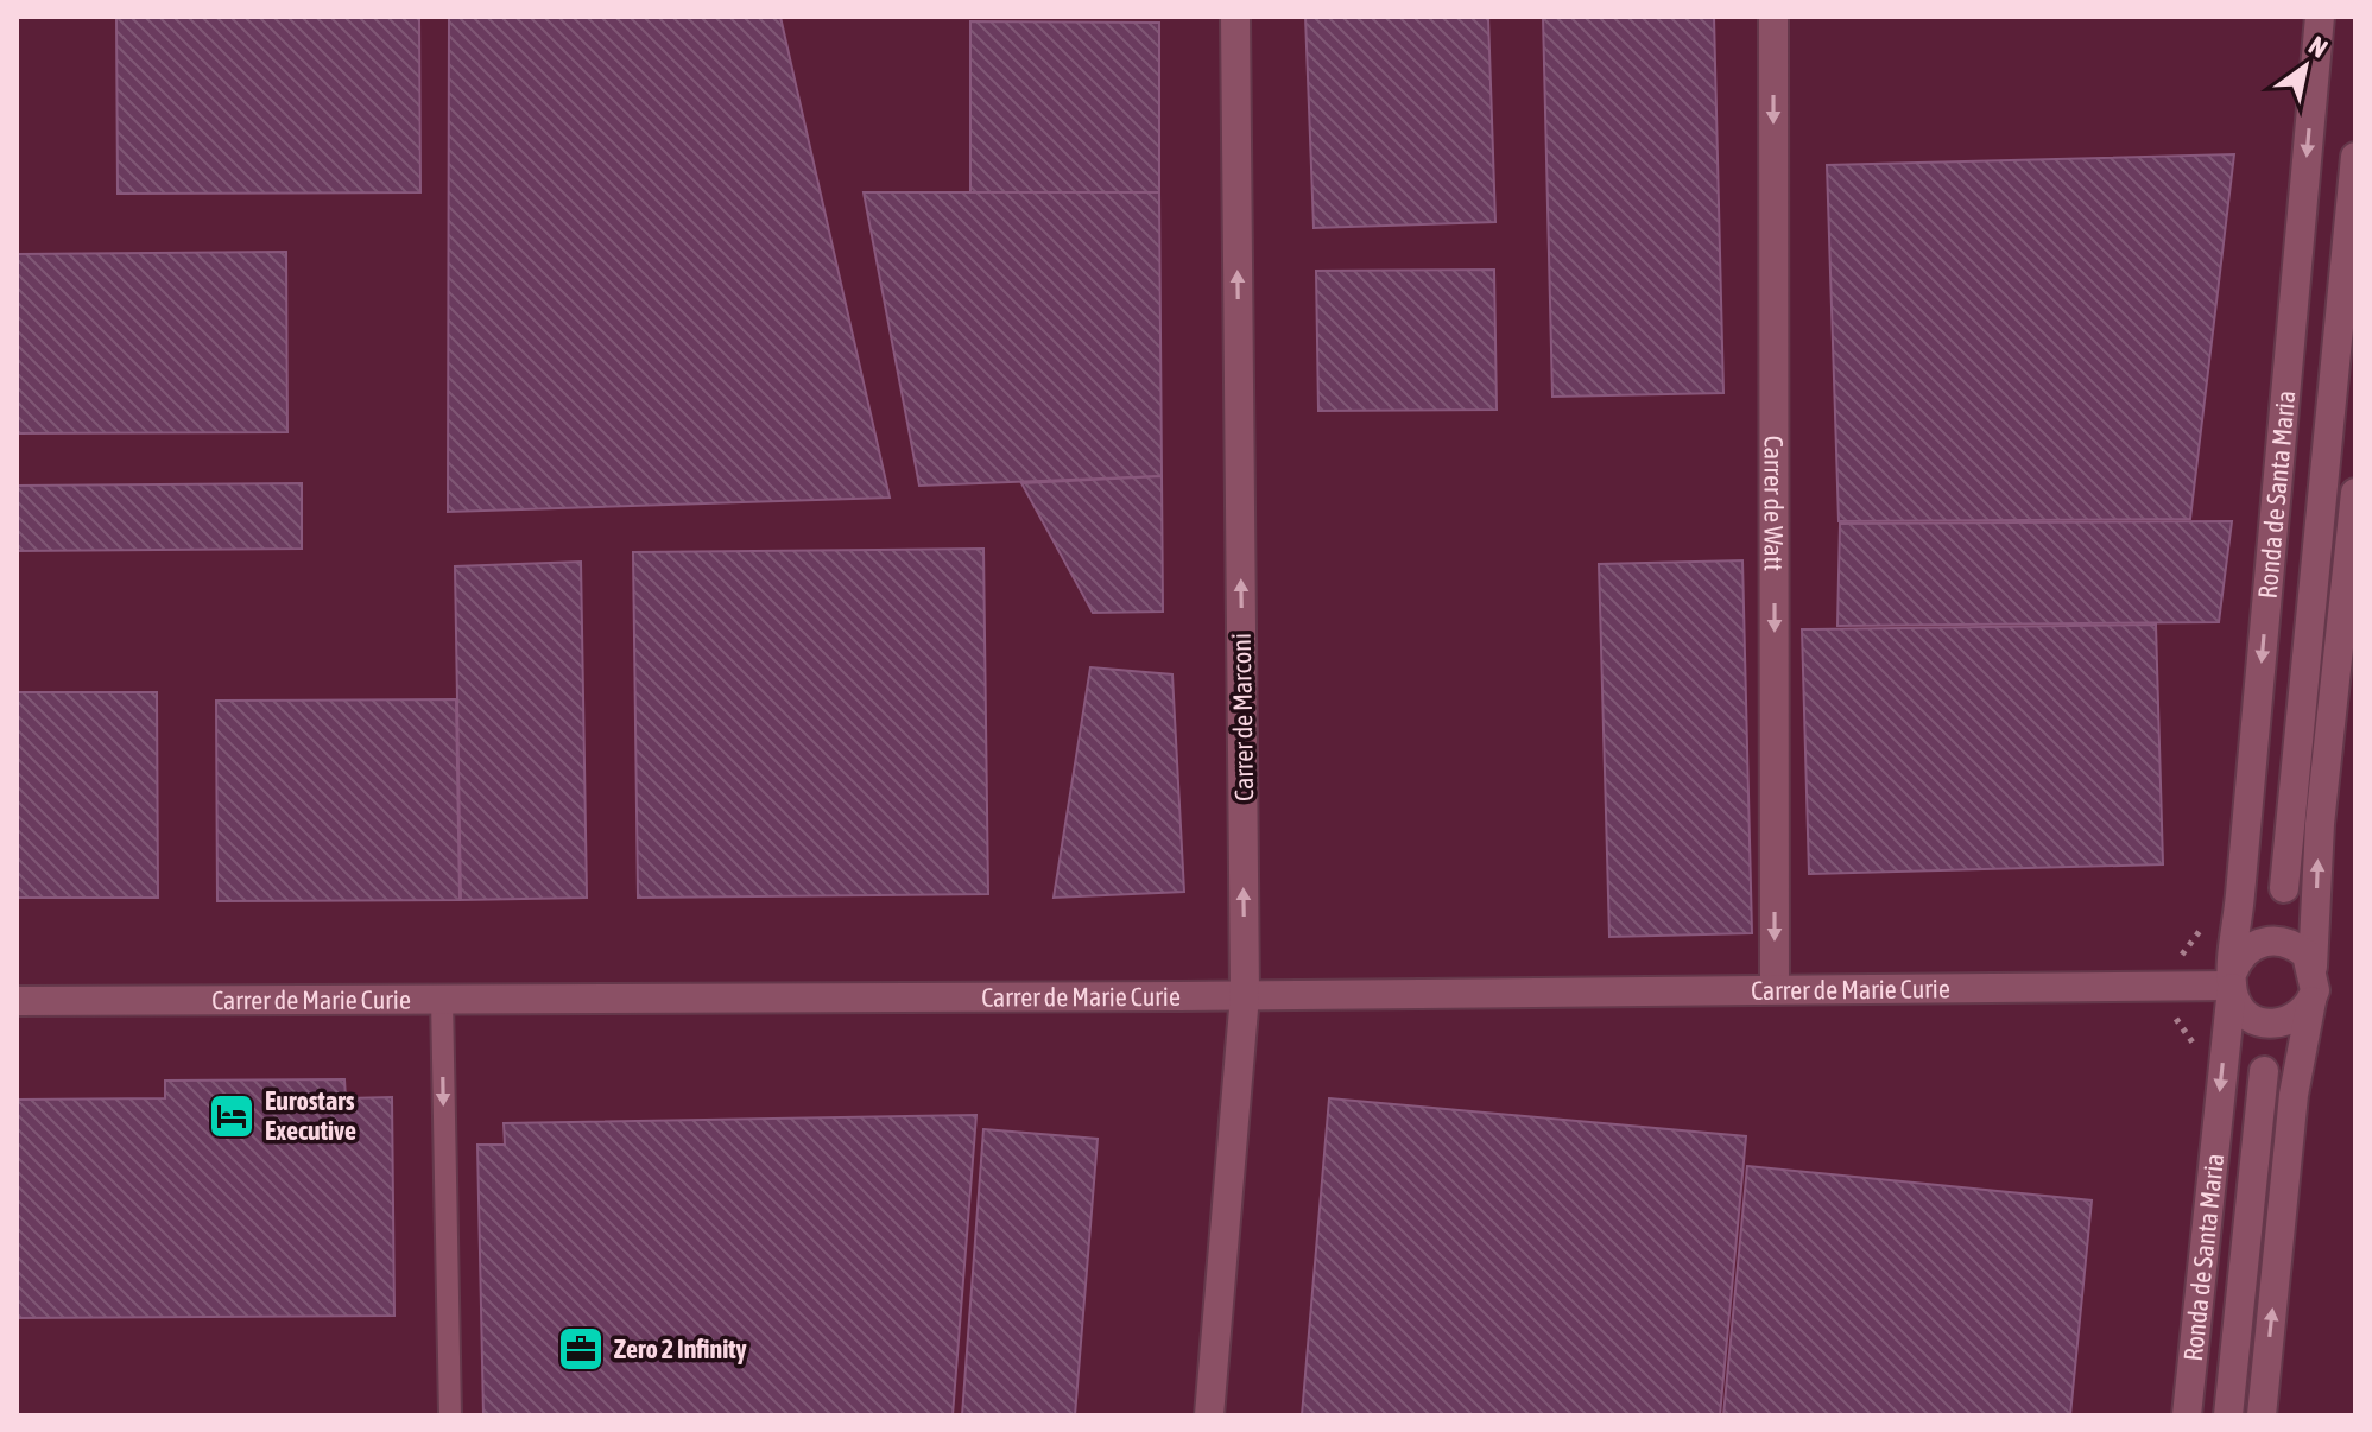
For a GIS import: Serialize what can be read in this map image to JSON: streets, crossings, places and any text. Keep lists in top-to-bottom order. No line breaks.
{"streets":{"street":["Ronda de Santa Maria","Carrer de Watt","Carrer de Marconi","Carrer de Marie Curie"]},"crossings":[["Ronda de Santa Maria","Carrer de Marie Curie"],["Carrer de Watt","Carrer de Marie Curie"],["Carrer de Marconi","Carrer de Marie Curie"]],"one_way":["Carrer de Watt","Carrer de Marconi"],"places":{"hotel":["Eurostars Executive"],"office":["Zero 2 Infinity"]},"north":"top right"}
